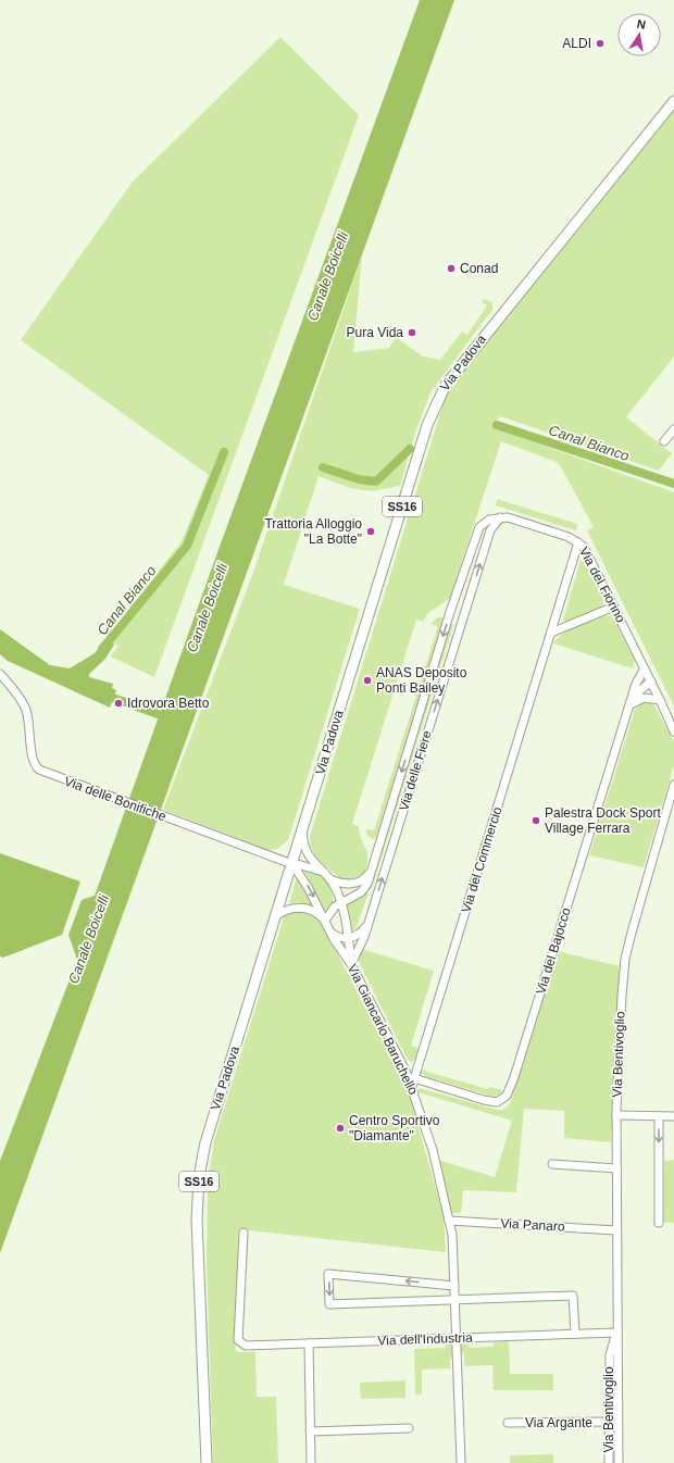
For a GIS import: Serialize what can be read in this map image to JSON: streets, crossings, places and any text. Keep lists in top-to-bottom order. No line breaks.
{"streets":{"main road":["Via Padova","SS16"],"street":["Via del Fiorino","Via delle Fiere","Via delle Bonifiche","Via del Commercio","Via del Bajocco","Via Giancarlo Baruchello","Via Bentivoglio","Via Panaro","Via dell'Industria","Via Argante"]},"crossings":[["Via Padova","Via delle Bonifiche"],["Via Padova","Via Giancarlo Baruchello"],["Via del Fiorino","Via delle Fiere"],["Via del Fiorino","Via del Commercio"],["Via del Fiorino","Via del Bajocco"],["Via delle Fiere","Via Giancarlo Baruchello"],["Via delle Bonifiche","Via Giancarlo Baruchello"],["Via del Commercio","Via del Bajocco"],["Via del Commercio","Via Giancarlo Baruchello"],["Via del Bajocco","Via Giancarlo Baruchello"],["Via Giancarlo Baruchello","Via Panaro"],["Via Giancarlo Baruchello","Via dell'Industria"],["Via Bentivoglio","Via Panaro"],["Via Bentivoglio","Via dell'Industria"],["Via Bentivoglio","Via Argante"]],"water":["Canale Boicelli","Canal Bianco"],"places":["ALDI","Conad","Pura Vida","Trattoria Alloggio \"La Botte\"","ANAS Deposito Ponti Bailey","Idrovora Betto","Palestra Dock Sport Village Ferrara","Centro Sportivo \"Diamante\""],"north":"top"}
